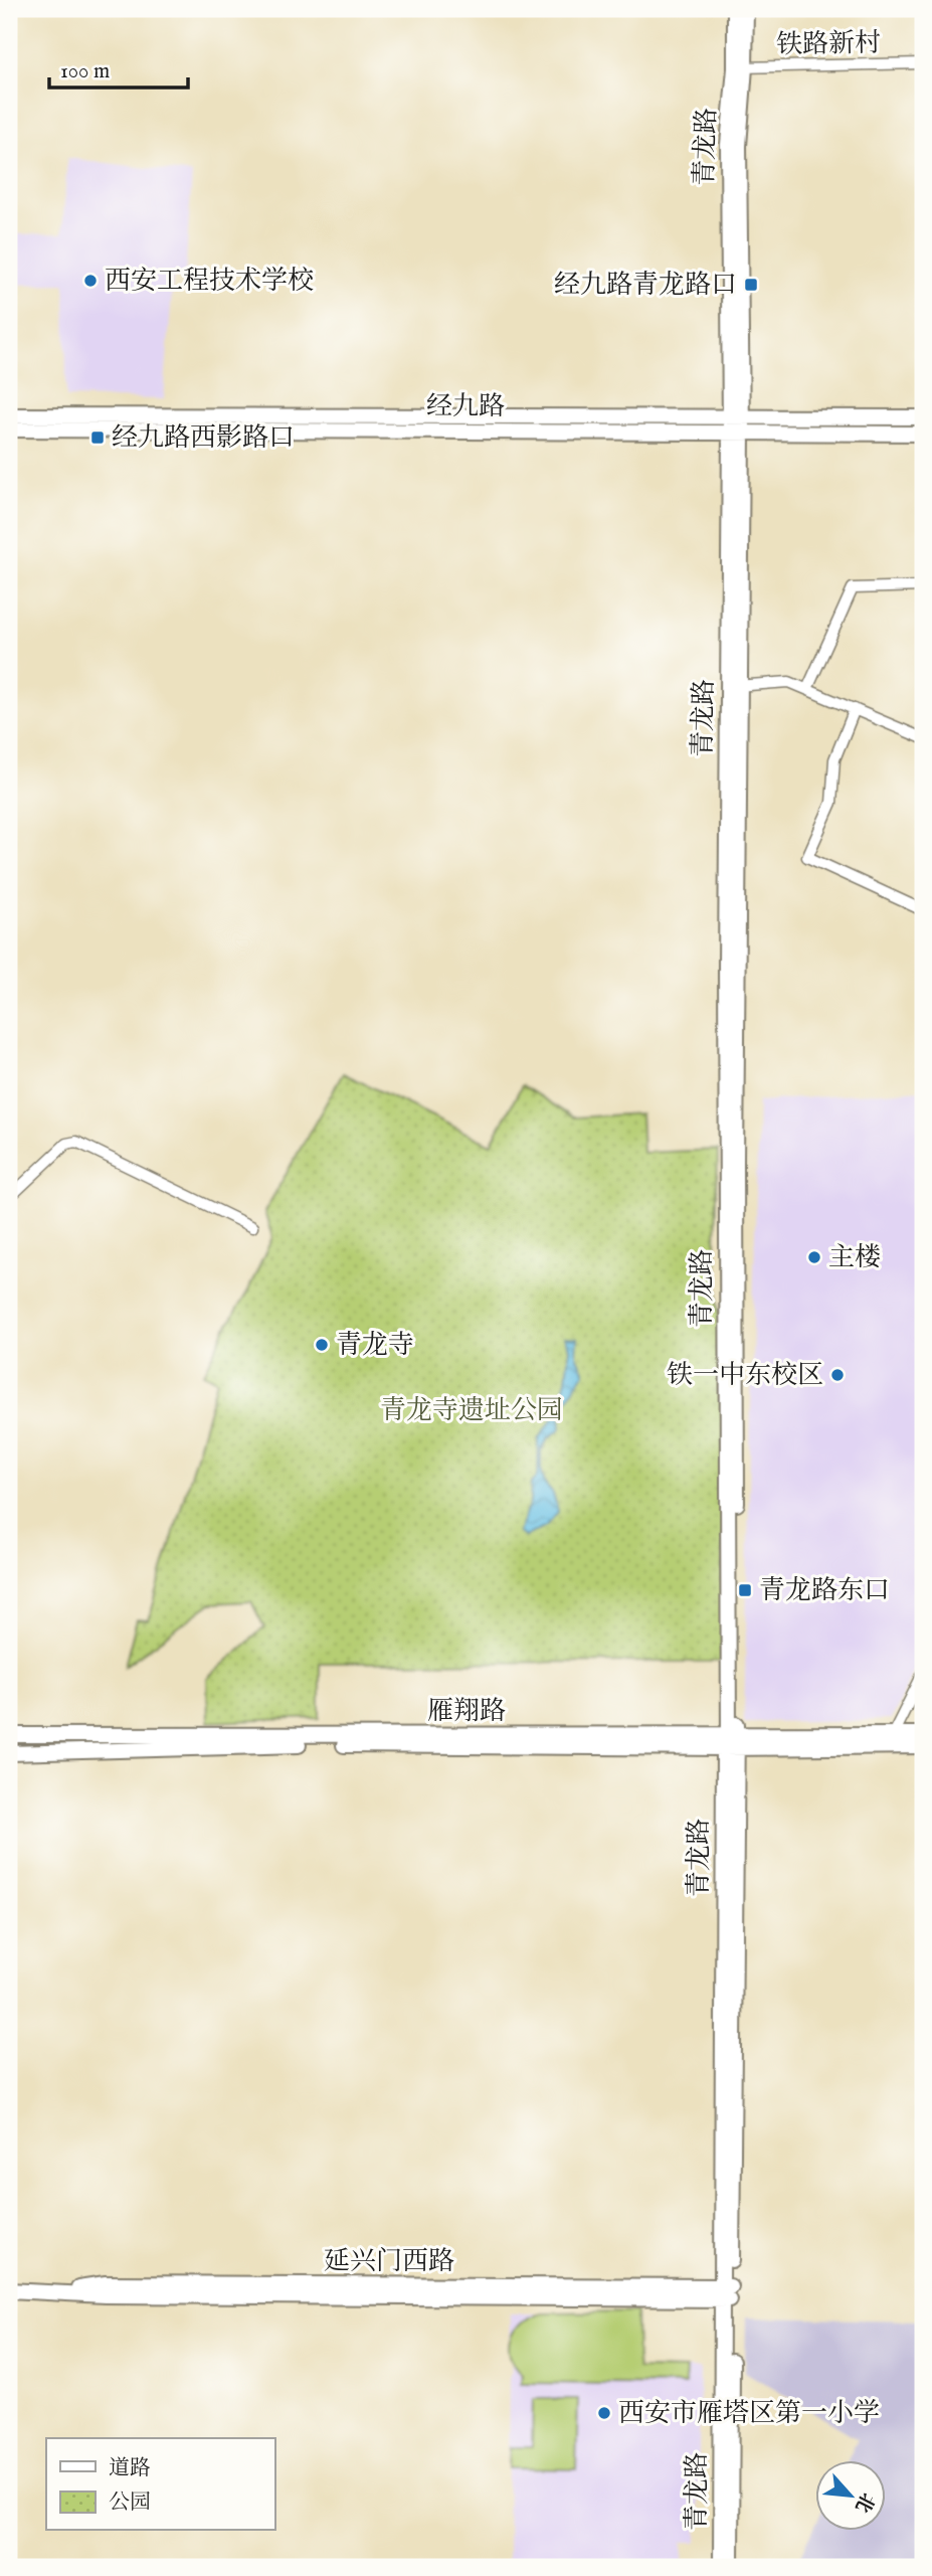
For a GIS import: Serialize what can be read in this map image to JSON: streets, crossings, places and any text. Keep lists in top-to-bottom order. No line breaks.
{"streets":{"street":["铁路新村","青龙路","经九路","雁翔路","延兴门西路"]},"crossings":[["铁路新村","青龙路"],["青龙路","经九路"],["青龙路","雁翔路"],["青龙路","延兴门西路"]],"parks":["青龙寺遗址公园"],"places":{"other":["西安工程技术学校","主楼","青龙寺","铁一中东校区","西安市雁塔区第一小学"],"transit":["经九路青龙路口","经九路西影路口","青龙路东口"]},"legend":["道路","公园"],"scale_bar":"100 m","north":"bottom right"}
